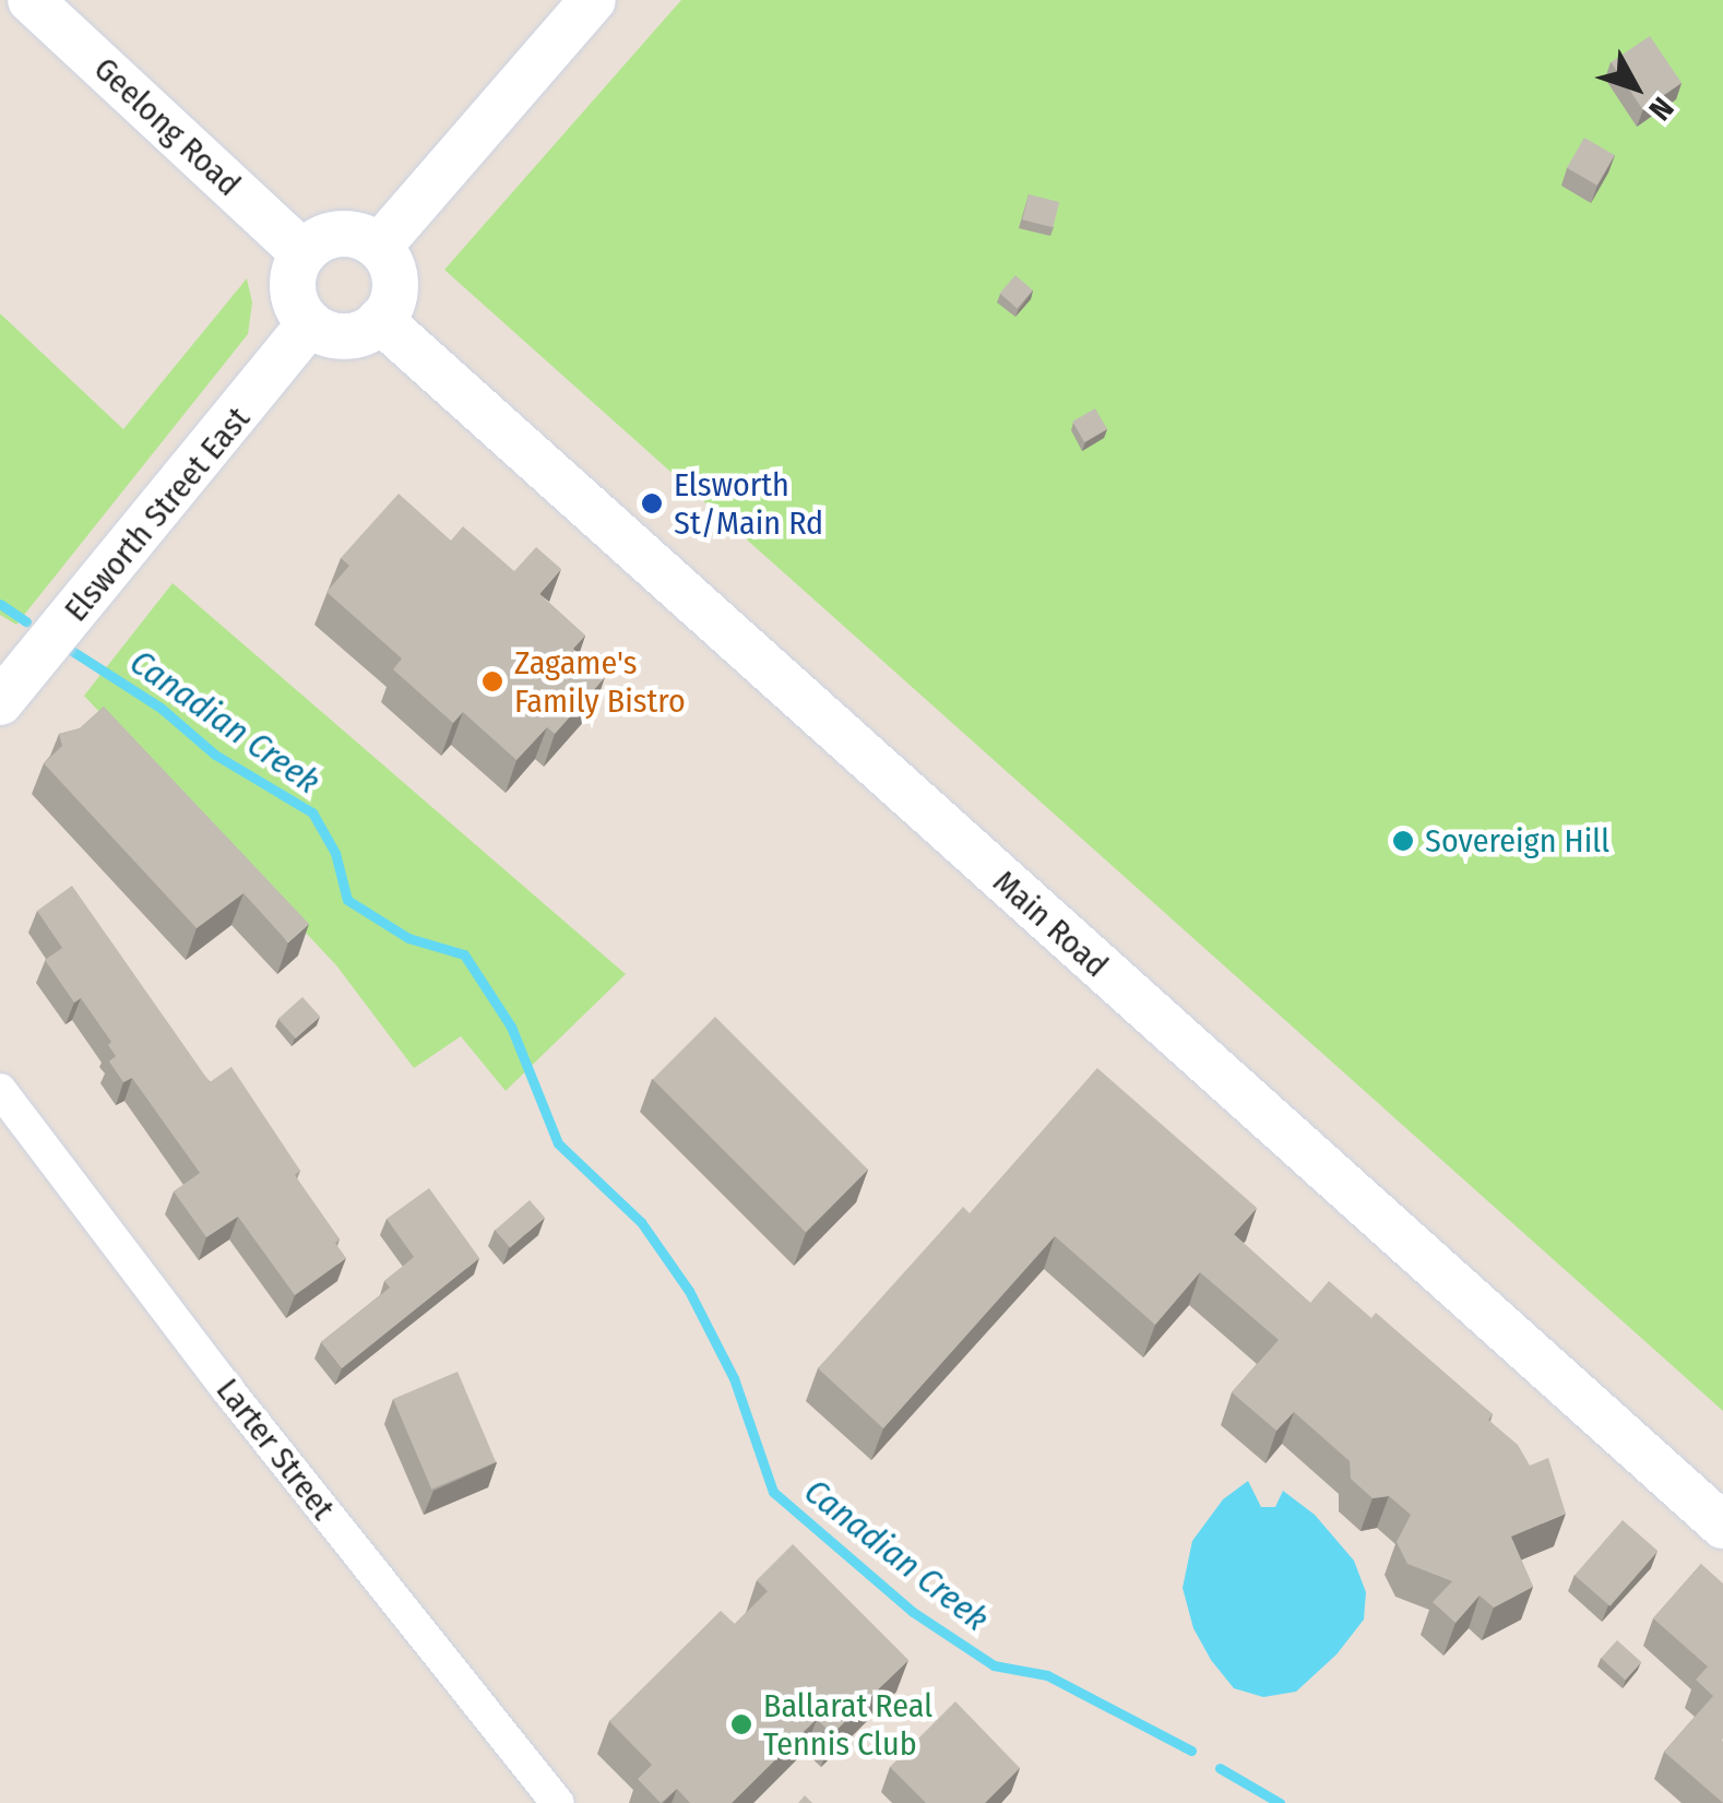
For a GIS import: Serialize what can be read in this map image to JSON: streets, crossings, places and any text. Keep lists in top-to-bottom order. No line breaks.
{"streets":{"main road":["Geelong Road","Elsworth Street East","Main Road"],"street":["Larter Street"]},"crossings":[["Geelong Road","Elsworth Street East"],["Geelong Road","Main Road"],["Elsworth Street East","Main Road"]],"water":["Canadian Creek"],"places":["Elsworth St/Main Rd","Zagame's Family Bistro","Sovereign Hill","Ballarat Real Tennis Club"],"north":"bottom right"}
